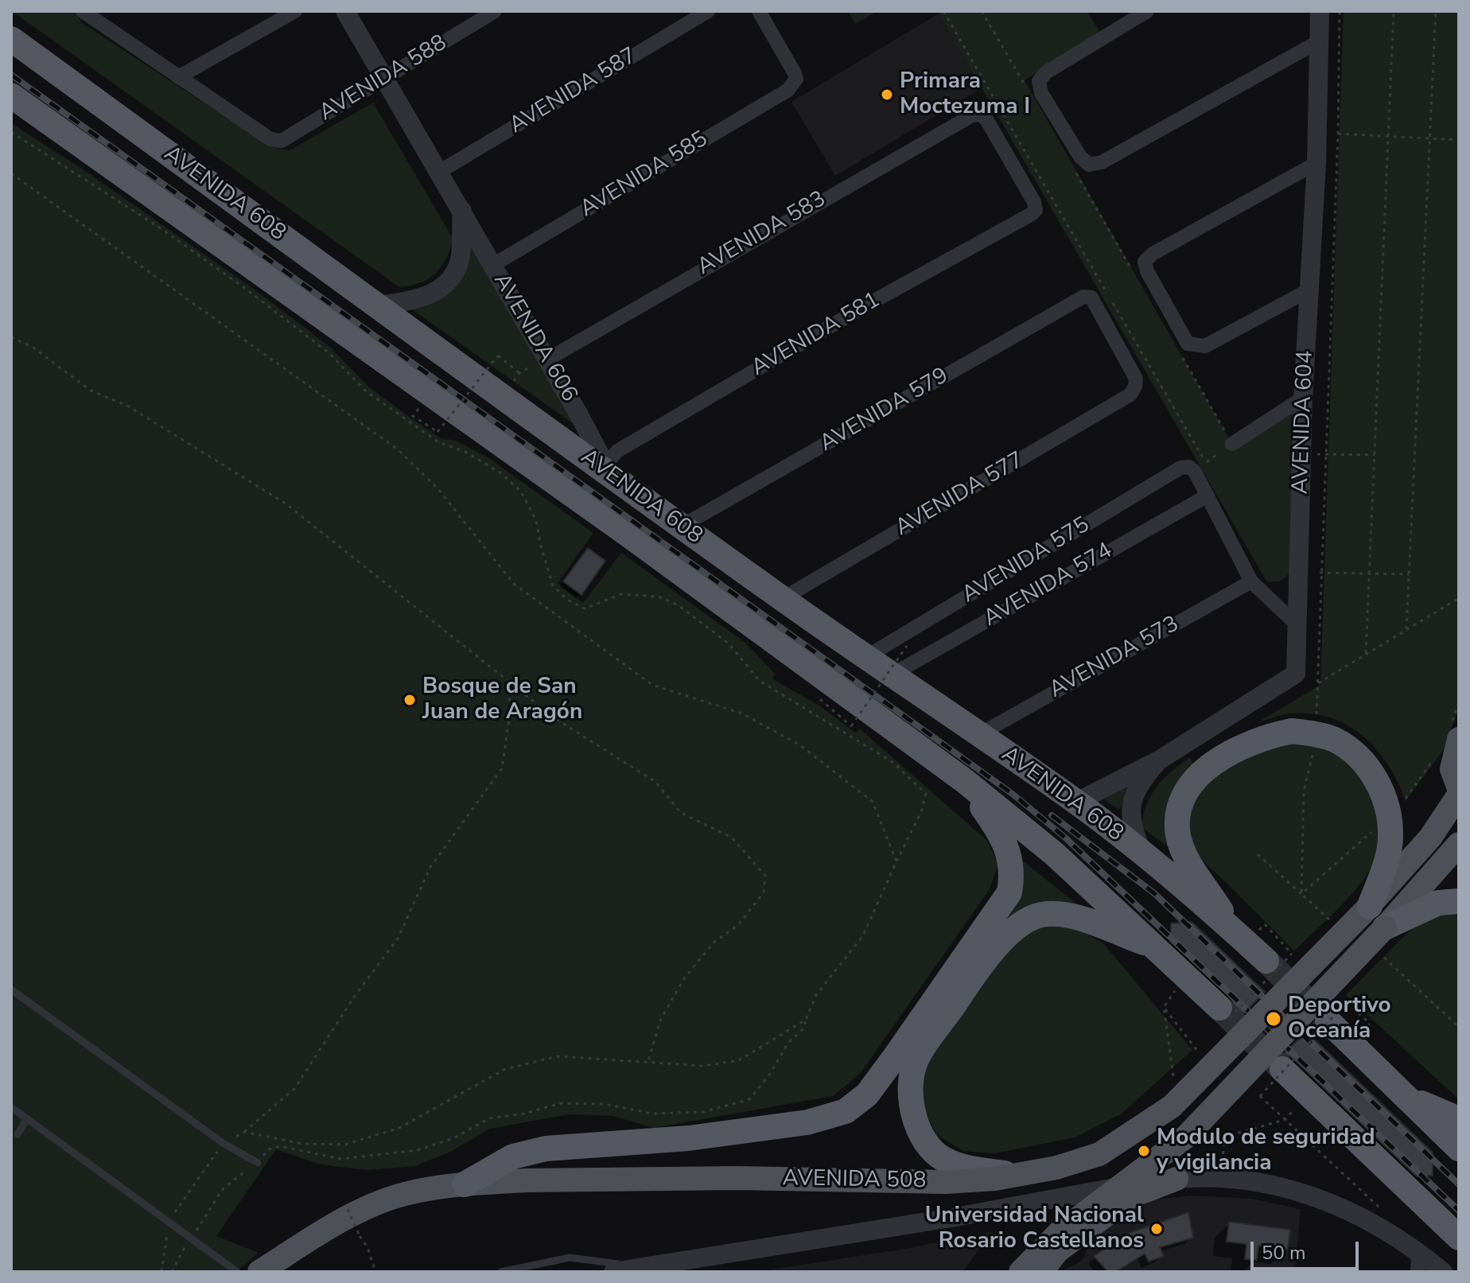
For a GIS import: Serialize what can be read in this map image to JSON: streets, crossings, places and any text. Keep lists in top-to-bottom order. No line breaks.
{"streets":{"highway":["AVENIDA 608"],"main road":["AVENIDA 508"],"street":["AVENIDA 588","AVENIDA 587","AVENIDA 585","AVENIDA 583","AVENIDA 581","AVENIDA 606","AVENIDA 579","AVENIDA 604","AVENIDA 577","AVENIDA 575","AVENIDA 574","AVENIDA 573"]},"crossings":[["AVENIDA 588","AVENIDA 606"],["AVENIDA 587","AVENIDA 606"],["AVENIDA 585","AVENIDA 606"],["AVENIDA 608","AVENIDA 581"],["AVENIDA 608","AVENIDA 606"],["AVENIDA 608","AVENIDA 579"],["AVENIDA 608","AVENIDA 604"],["AVENIDA 608","AVENIDA 577"],["AVENIDA 608","AVENIDA 575"],["AVENIDA 608","AVENIDA 574"],["AVENIDA 608","AVENIDA 573"],["AVENIDA 583","AVENIDA 581"],["AVENIDA 583","AVENIDA 606"],["AVENIDA 581","AVENIDA 606"],["AVENIDA 579","AVENIDA 577"]],"places":["Primara Moctezuma I","Bosque de San Juan de Aragón","Deportivo Oceanía","Modulo de seguridad y vigilancia","Universidad Nacional Rosario Castellanos"],"scale_bar":"50 m"}
